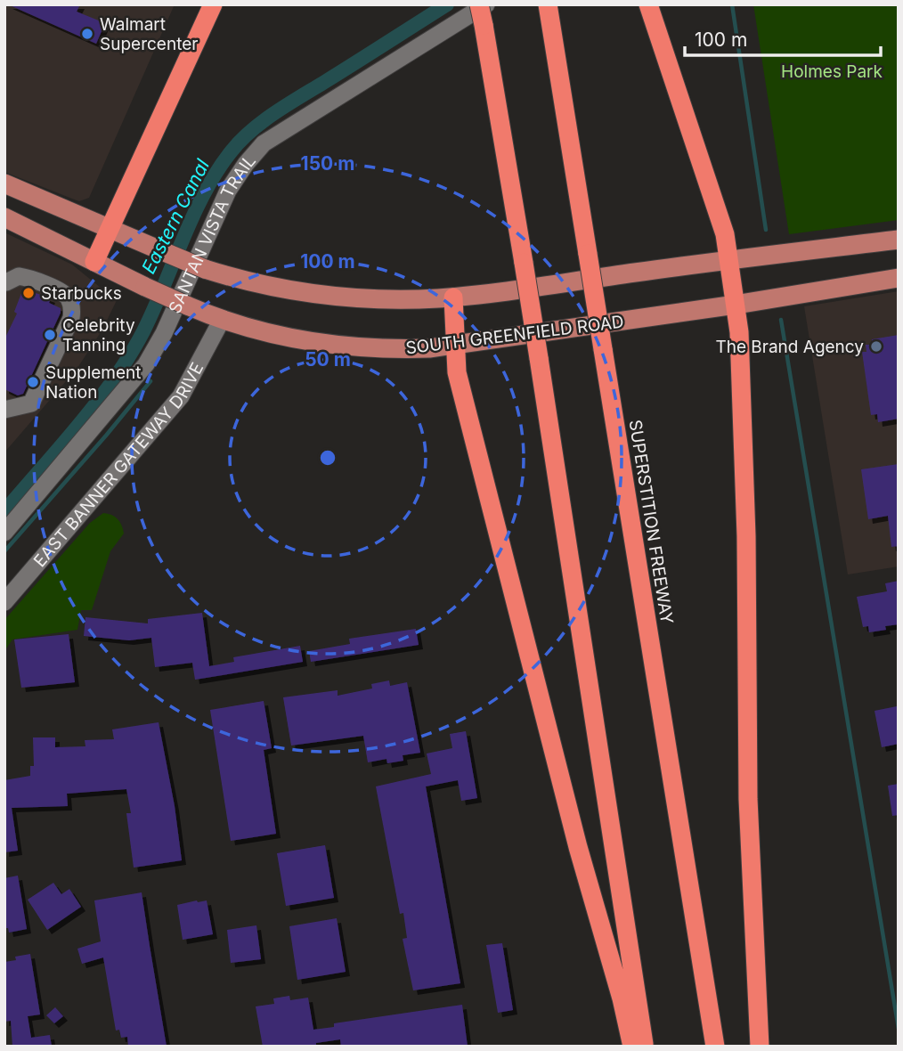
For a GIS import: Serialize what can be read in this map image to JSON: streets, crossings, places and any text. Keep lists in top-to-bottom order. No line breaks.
{"streets":{"highway":["SUPERSTITION FREEWAY"],"main road":["SOUTH GREENFIELD ROAD"],"street":["SANTAN VISTA TRAIL","EAST BANNER GATEWAY DRIVE"]},"crossings":[["SOUTH GREENFIELD ROAD","EAST BANNER GATEWAY DRIVE"]],"water":["Eastern Canal"],"parks":["Holmes Park"],"places":["Walmart Supercenter","Starbucks","Celebrity Tanning","The Brand Agency","Supplement Nation"],"scale_bar":"100 m","rings":["150 m","100 m","50 m"]}
